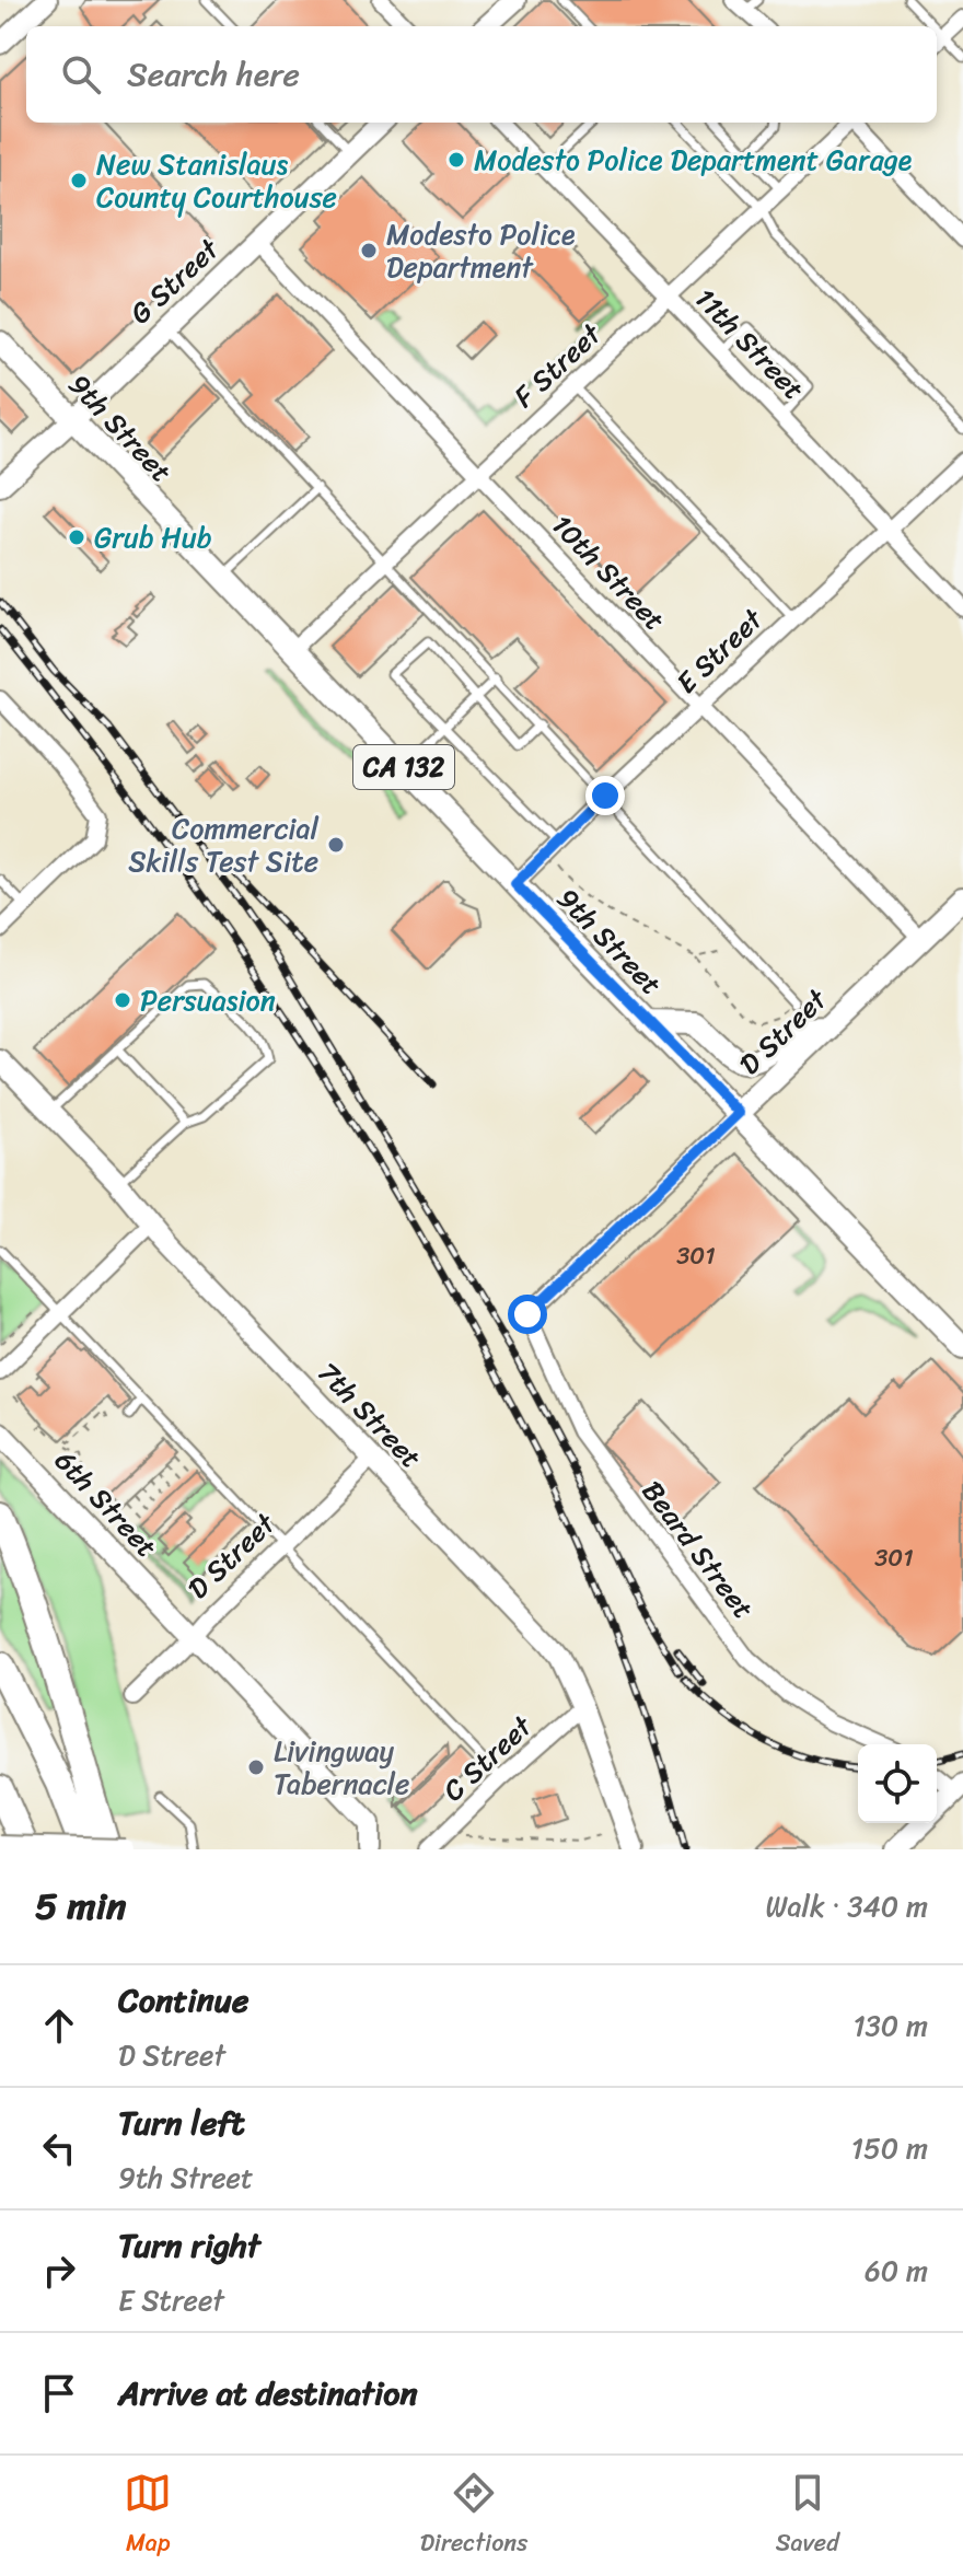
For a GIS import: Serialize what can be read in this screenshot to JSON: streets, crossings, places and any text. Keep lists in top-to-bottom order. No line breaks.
{"streets":{"main road":["9th Street","CA 132","D Street"],"street":["G Street","11th Street","F Street","10th Street","E Street","7th Street","6th Street","Beard Street","C Street"]},"crossings":[["G Street","9th Street"],["G Street","10th Street"],["11th Street","F Street"],["11th Street","E Street"],["F Street","9th Street"],["F Street","10th Street"],["9th Street","E Street"],["9th Street","D Street"],["10th Street","E Street"],["10th Street","D Street"],["D Street","7th Street"],["D Street","6th Street"],["D Street","Beard Street"],["7th Street","C Street"]],"places":["Modesto Police Department Garage","New Stanislaus County Courthouse","Modesto Police Department","Grub Hub","Commercial Skills Test Site","Persuasion","Livingway Tabernacle"],"house_numbers":["301","301"],"page":{"search":"Search here","heading":["5 min","Walk · 340 m"],"list":[["Continue","D Street","130 m"],["Turn left","9th Street","150 m"],["Turn right","E Street","60 m"],"Arrive at destination"],"nav":["Map","Directions","Saved"]}}
